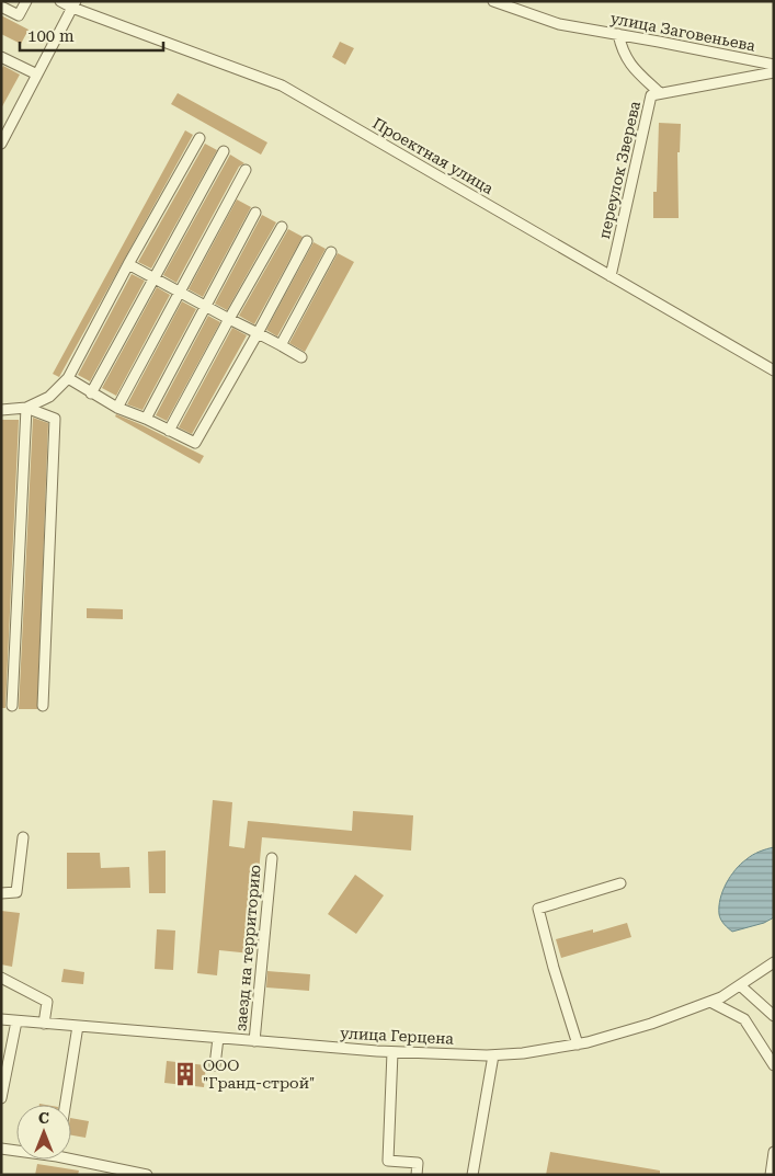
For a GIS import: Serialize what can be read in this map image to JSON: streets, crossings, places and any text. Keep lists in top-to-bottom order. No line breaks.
{"streets":{"street":["улица Заговеньева","Проектная улица","переулок Зверева","заезд на территорию","улица Герцена"]},"crossings":[["Проектная улица","переулок Зверева"],["заезд на территорию","улица Герцена"]],"places":{"building":["ООО \"Гранд-строй\""]},"scale_bar":"100 m","north":"top"}
